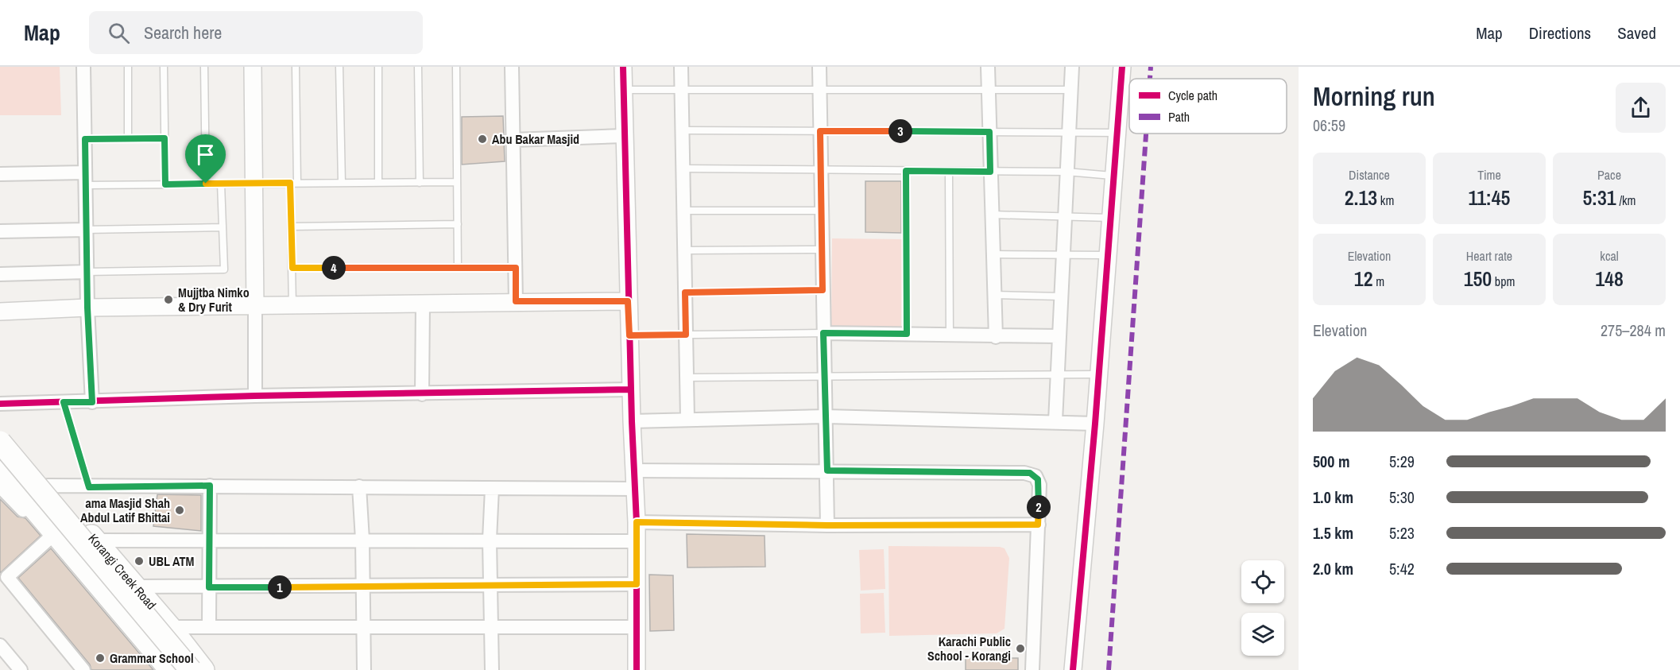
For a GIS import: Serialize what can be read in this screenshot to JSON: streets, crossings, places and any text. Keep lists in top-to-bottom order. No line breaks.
{"streets":{"main road":["Korangi Creek Road"]},"places":["Abu Bakar Masjid","Mujjtba Nimko & Dry Furit","ama Masjid Shah Abdul Latif Bhittai","UBL ATM","Karachi Public School - Korangi","Grammar School"],"legend":["Cycle path","Path"],"page":{"header":"Map","search":"Search here","nav":["Map","Directions","Saved"],"heading":["Morning run","06:59"],"pins":["3","4","2","1"],"stats":[["Distance","2.13 km"],["Time","11:45"],["Pace","5:31 /km"],["Elevation","12 m"],["Heart rate","150 bpm"],["kcal","148"]],"chart":["Elevation","275–284 m"],"list":[{"name":"500 m","note":"5:29"},{"name":"1.0 km","note":"5:30"},{"name":"1.5 km","note":"5:23"},{"name":"2.0 km","note":"5:42"}]}}
